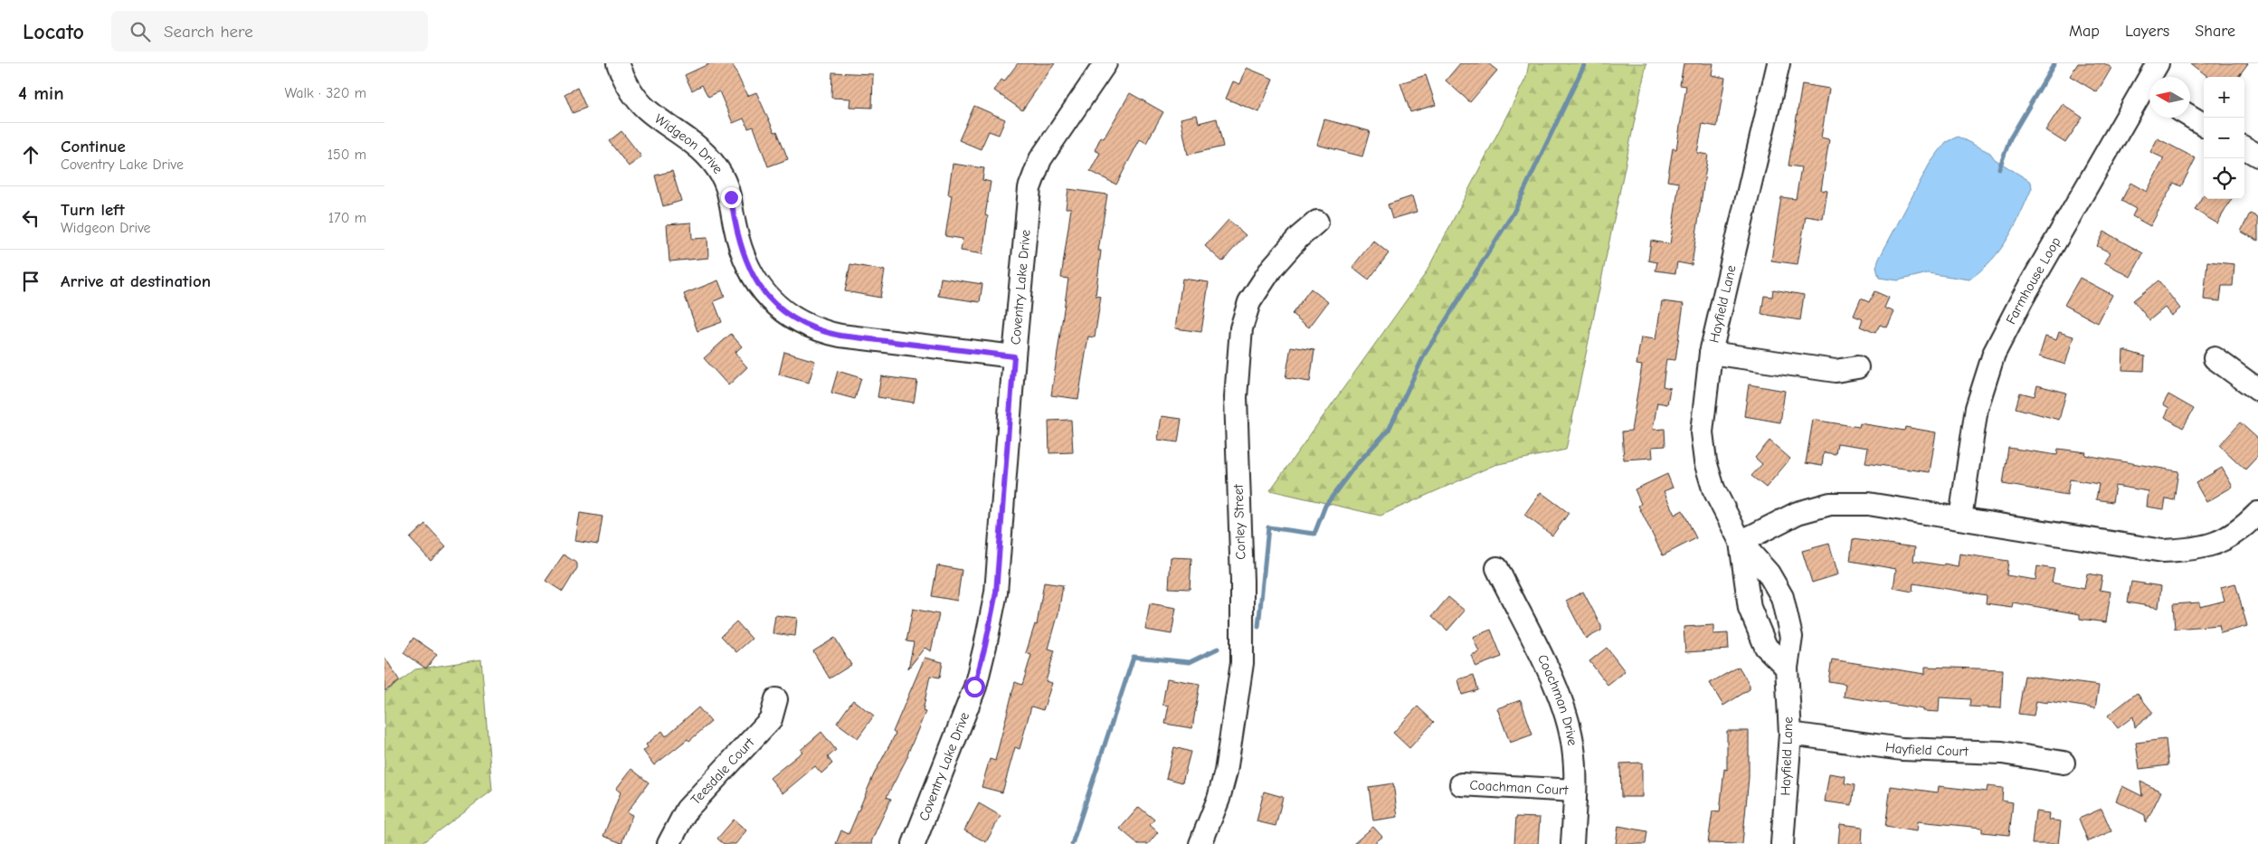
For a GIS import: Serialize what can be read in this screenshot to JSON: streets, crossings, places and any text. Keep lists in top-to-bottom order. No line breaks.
{"streets":{"street":["Widgeon Drive","Farmhouse Loop","Coventry Lake Drive","Hayfield Lane","Corley Street","Coachman Drive","Hayfield Court","Teesdale Court","Coachman Court"]},"crossings":[["Widgeon Drive","Coventry Lake Drive"],["Hayfield Lane","Hayfield Court"],["Coachman Drive","Coachman Court"]],"north":"left","page":{"header":"Locato","search":"Search here","nav":["Map","Layers","Share"],"heading":["4 min","Walk · 320 m"],"map_buttons":["+","−"],"list":[["Continue","Coventry Lake Drive","150 m"],["Turn left","Widgeon Drive","170 m"],"Arrive at destination"]}}
